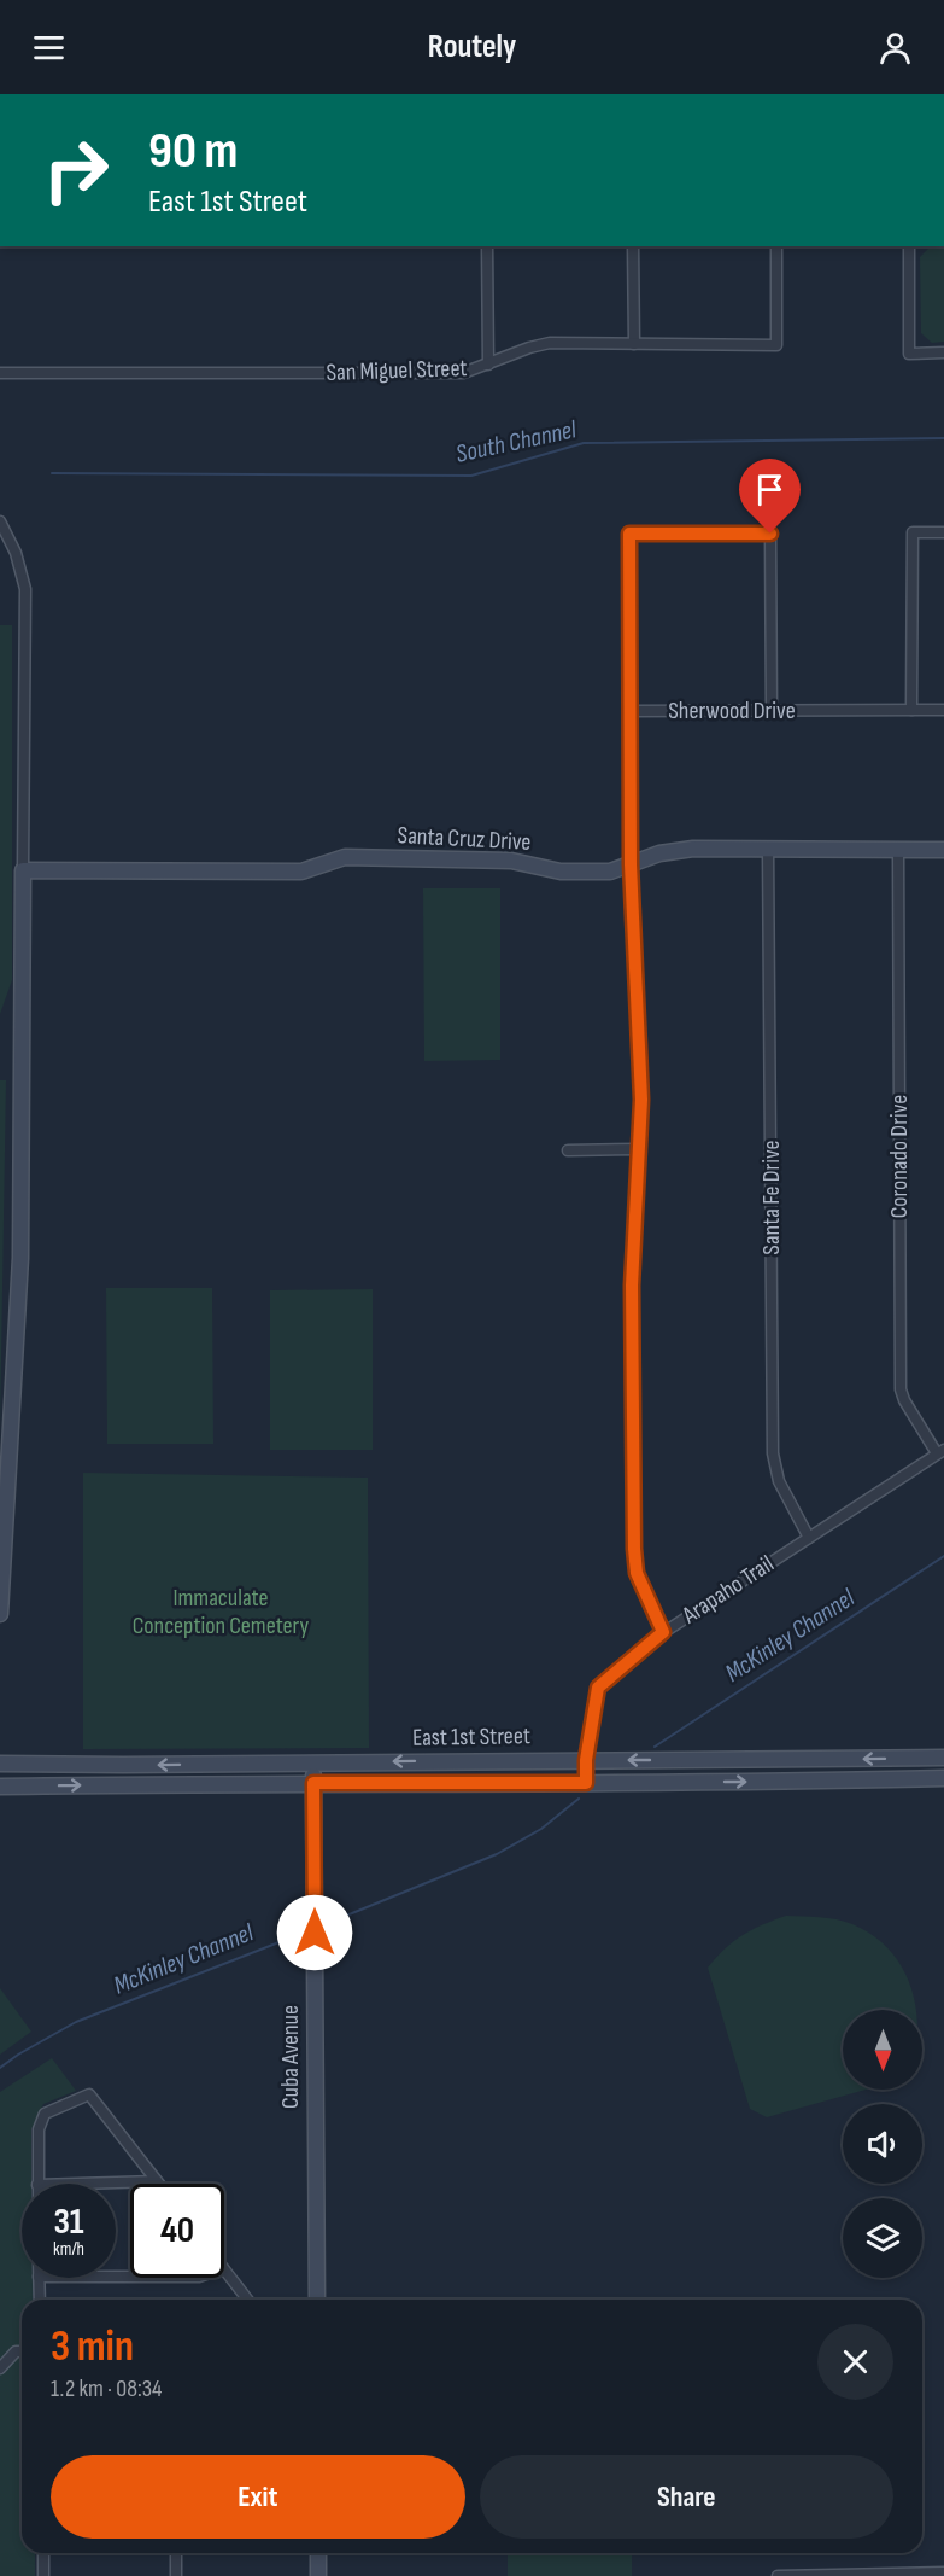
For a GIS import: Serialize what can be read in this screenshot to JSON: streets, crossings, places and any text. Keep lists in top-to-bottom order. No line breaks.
{"streets":{"street":["San Miguel Street","Sherwood Drive","Santa Cruz Drive","Coronado Drive","Santa Fe Drive","Arapaho Trail","East 1st Street","Cuba Avenue"]},"crossings":[["Santa Cruz Drive","Coronado Drive"],["Santa Cruz Drive","Santa Fe Drive"],["Coronado Drive","Arapaho Trail"],["Santa Fe Drive","Arapaho Trail"],["Arapaho Trail","East 1st Street"],["East 1st Street","Cuba Avenue"]],"water":["South Channel","McKinley Channel"],"parks":["Immaculate Conception Cemetery"],"north":"bottom","page":{"header":"Routely","turn":["90 m","East 1st Street"],"speed":"31 km/h","limit":"40","heading":["3 min","1.2 km · 08:34"],"buttons":["Exit","Share"]}}
